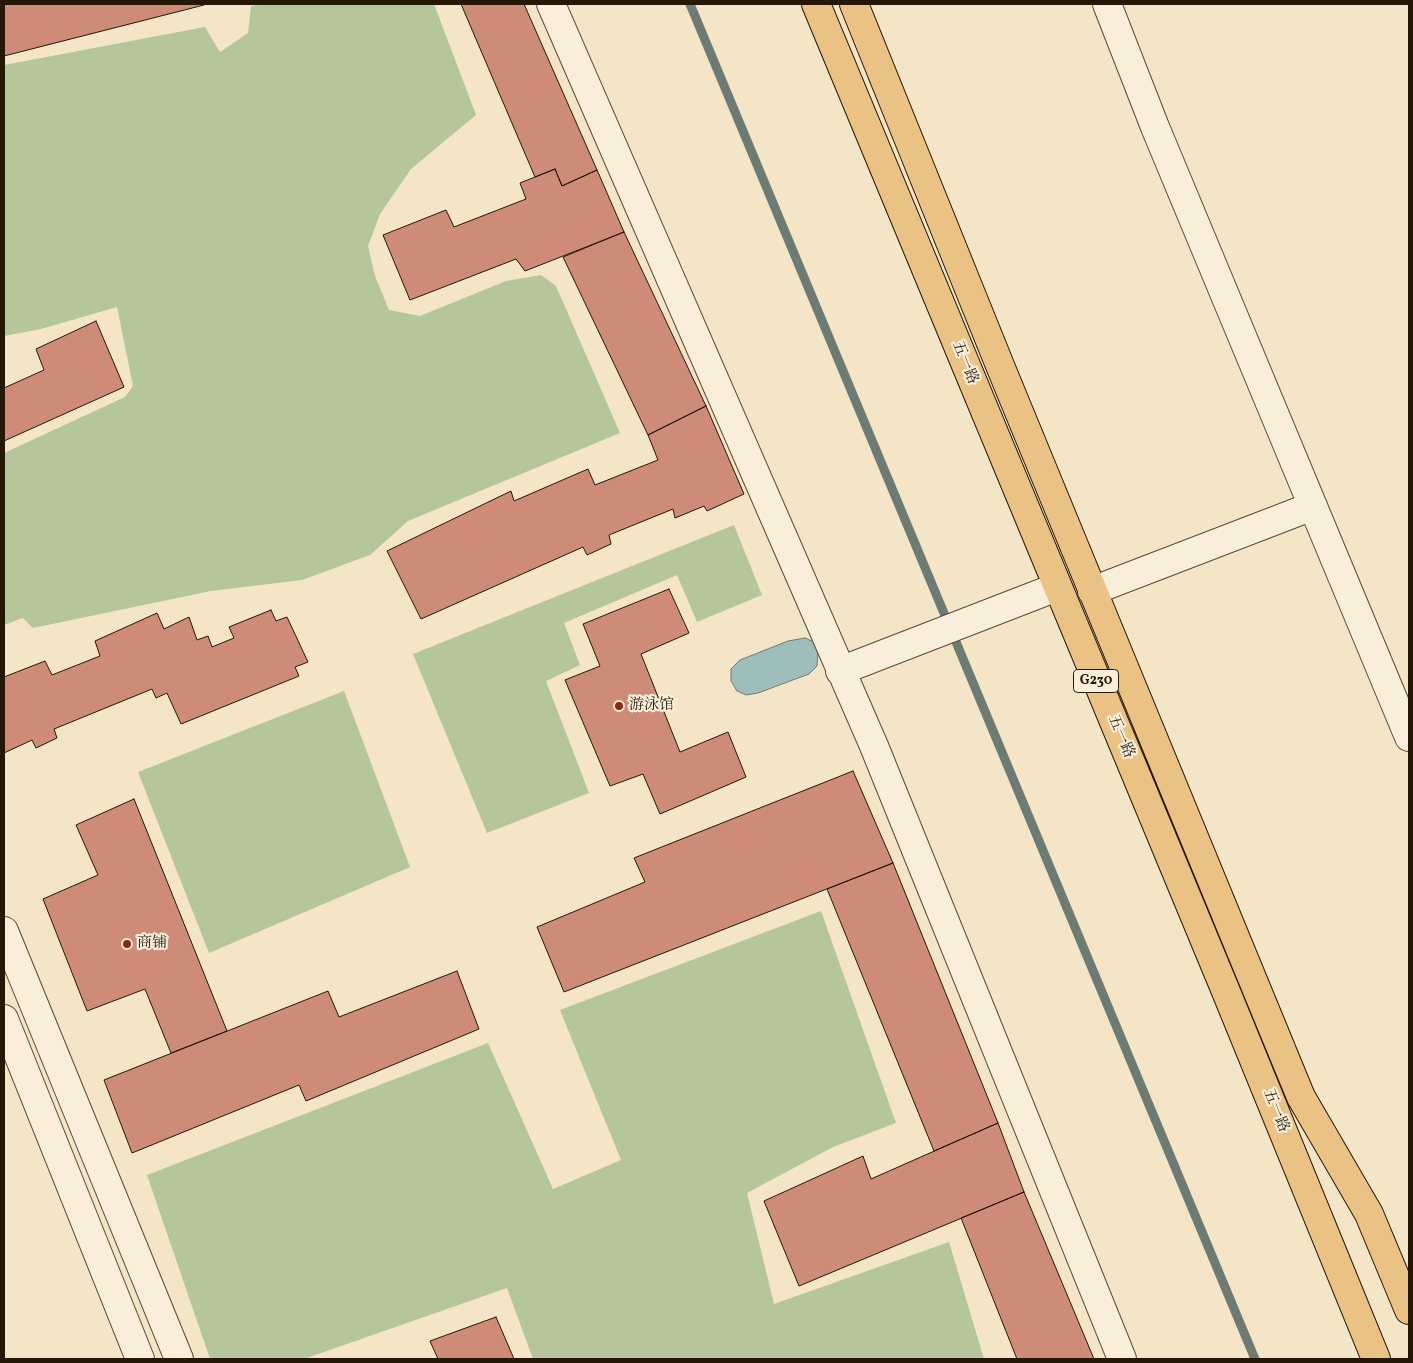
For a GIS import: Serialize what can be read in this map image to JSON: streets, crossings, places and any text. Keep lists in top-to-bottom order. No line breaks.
{"streets":{"highway":["五一路","G230"]},"places":["游泳馆","商铺"]}
